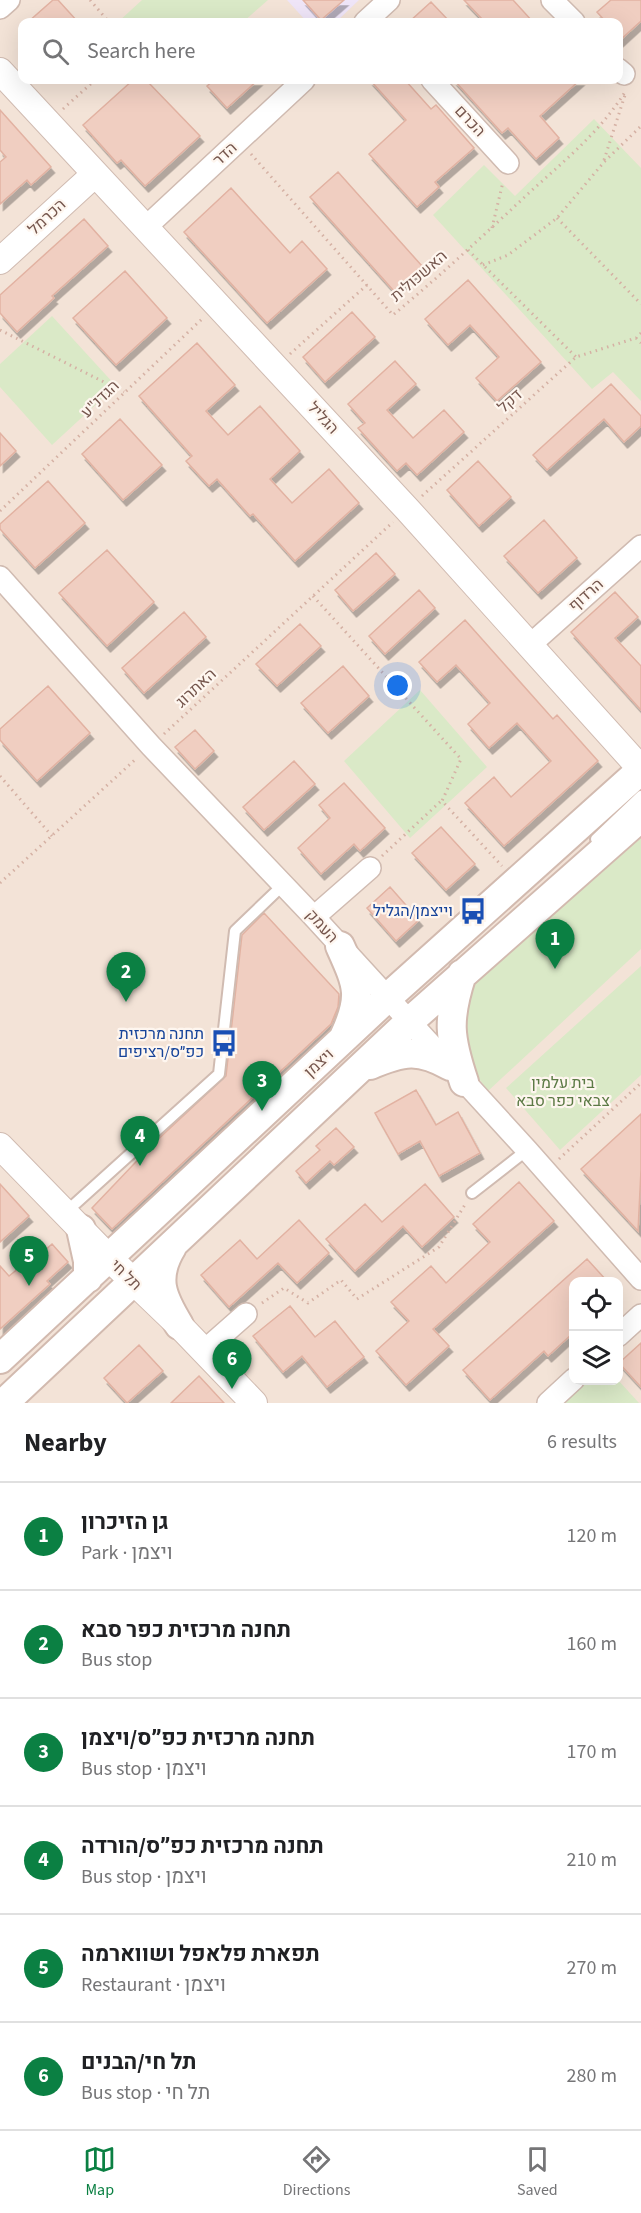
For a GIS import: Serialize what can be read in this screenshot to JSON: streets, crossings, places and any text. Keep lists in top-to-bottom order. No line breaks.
{"streets":{"main road":["ויצמן"],"street":["הכרם","הדר","הכרמל","הגליל","הרדוף","העמק","תל חי"],"path":["האשכולית","הגדנ\"ע","דקל","האתרוג"]},"crossings":[["הדר","האשכולית"],["הדר","הגליל"],["הכרמל","הגליל"],["האשכולית","דקל"],["הגדנ\"ע","הגליל"],["דקל","הגליל"],["דקל","האתרוג"],["הגליל","הרדוף"],["הגליל","האתרוג"],["הגליל","ויצמן"],["האתרוג","העמק"],["העמק","ויצמן"],["ויצמן","תל חי"]],"parks":["בית עלמין צבאי כפר סבא"],"places":{"bus stop":["וייצמן/הגליל","תחנה מרכזית כפ״ס/רציפים"]},"page":{"search":"Search here","pins":["1","2","3","4","5","6"],"heading":["Nearby","6 results"],"list":[{"mark":"1","name":"גן הזיכרון","note":"Park · ויצמן","value":"120 m"},{"mark":"2","name":"תחנה מרכזית כפר סבא","note":"Bus stop","value":"160 m"},{"mark":"3","name":"תחנה מרכזית כפ״ס/ויצמן","note":"Bus stop · ויצמן","value":"170 m"},{"mark":"4","name":"תחנה מרכזית כפ״ס/הורדה","note":"Bus stop · ויצמן","value":"210 m"},{"mark":"5","name":"תפארת פלאפל ושווארמה","note":"Restaurant · ויצמן","value":"270 m"},{"mark":"6","name":"תל חי/הבנים","note":"Bus stop · תל חי","value":"280 m"}],"nav":["Map","Directions","Saved"]}}
